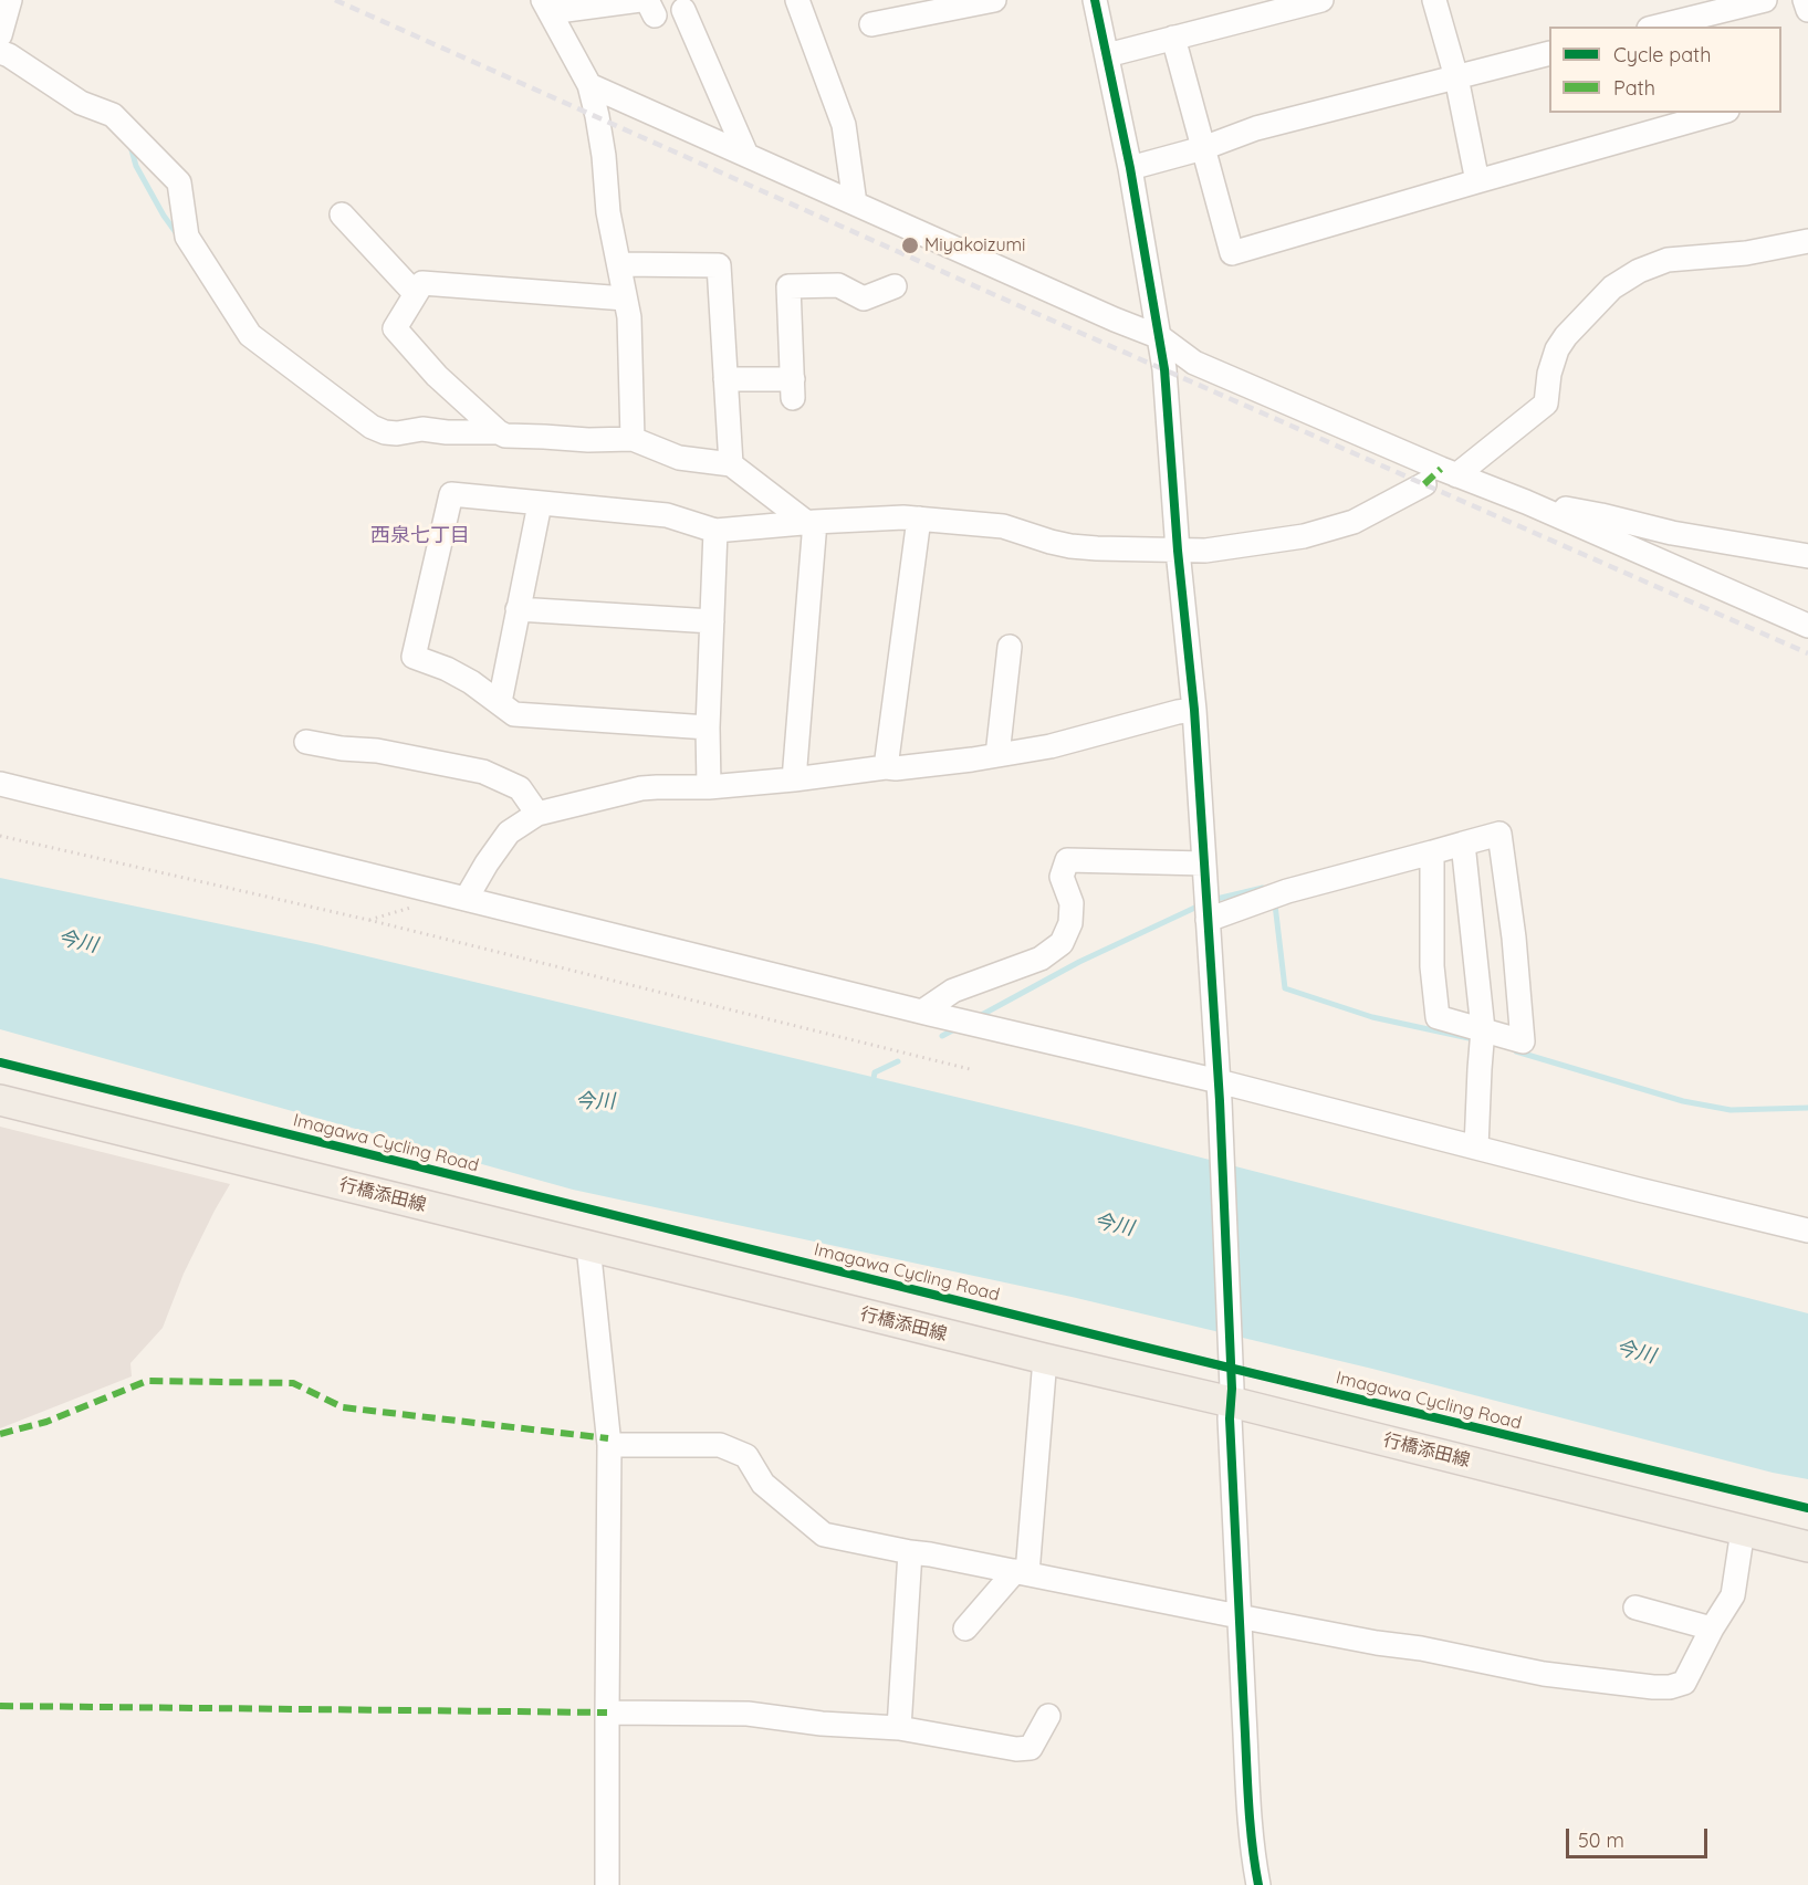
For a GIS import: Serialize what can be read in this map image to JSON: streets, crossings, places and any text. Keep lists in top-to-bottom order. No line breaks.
{"streets":{"main road":["行橋添田線"],"cycle path":["Imagawa Cycling Road"]},"districts":["西泉七丁目"],"water":["今川"],"places":["Miyakoizumi"],"legend":["Cycle path","Path"],"scale_bar":"50 m"}
